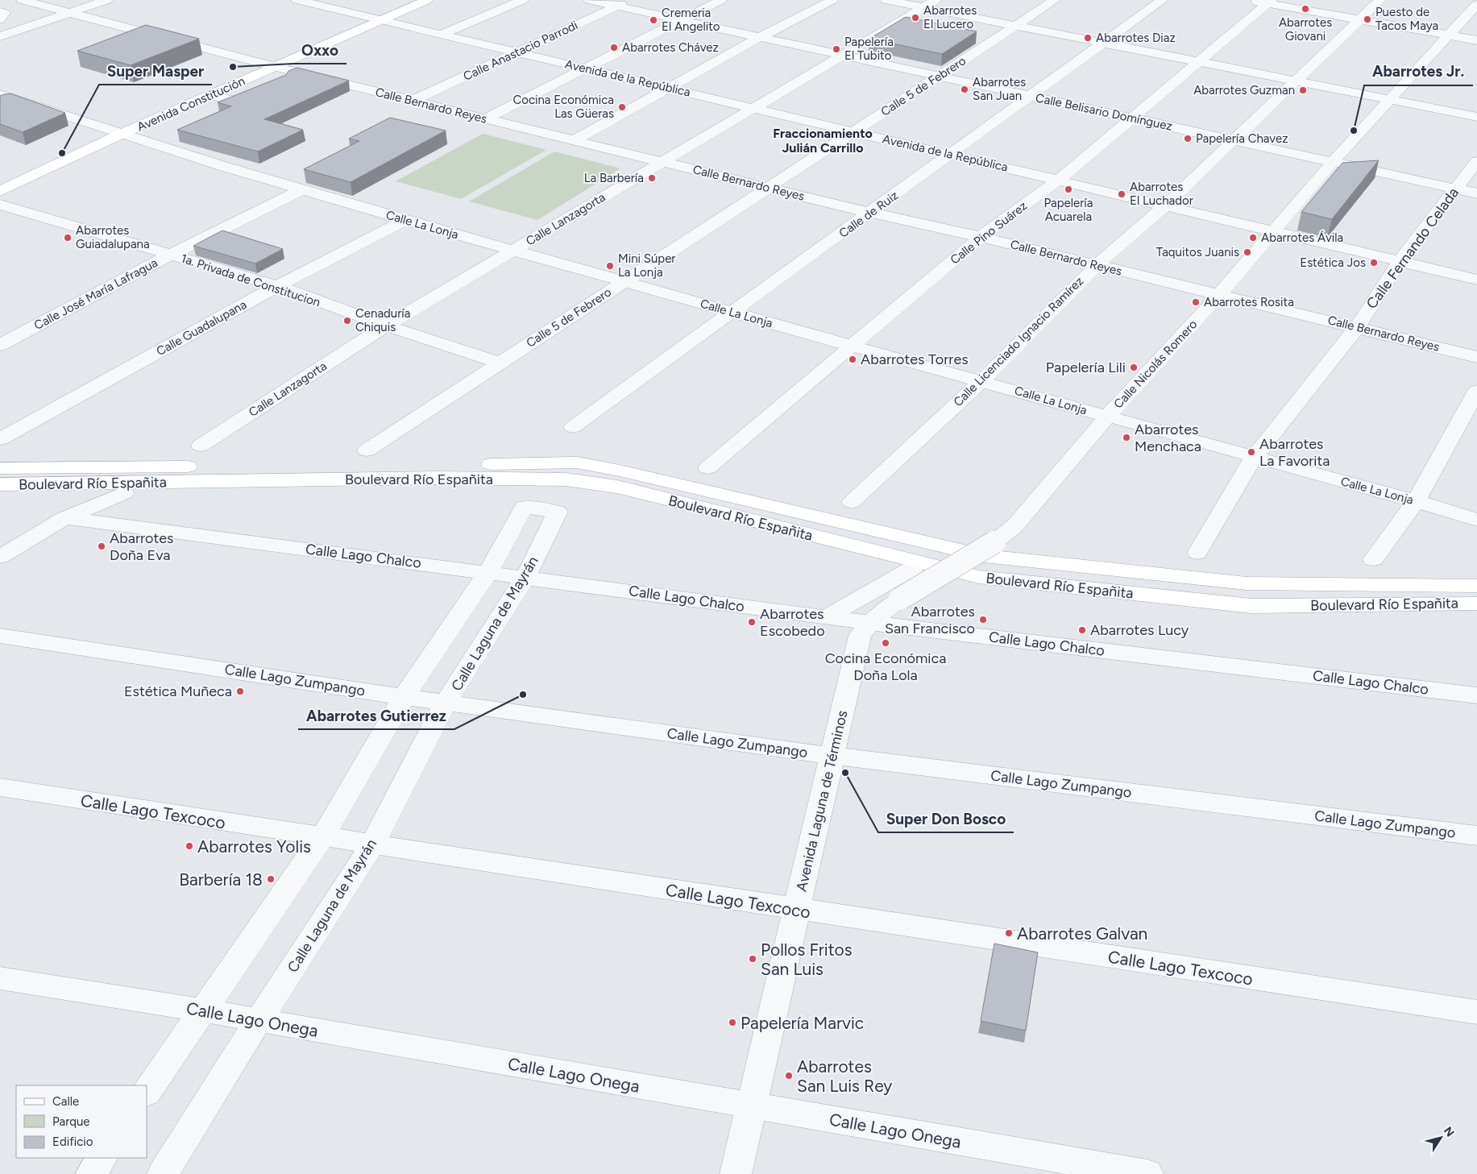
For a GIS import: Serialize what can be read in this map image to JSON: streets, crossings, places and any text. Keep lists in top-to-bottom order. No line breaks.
{"streets":{"main road":["Avenida Constitución","Boulevard Río Españita"],"street":["Calle Anastacio Parrodi","Avenida de la República","Calle 5 de Febrero","Calle Bernardo Reyes","Calle Belisario Domínguez","Calle de Ruiz","Calle Lanzagorta","Calle La Lonja","Calle Pino Suárez","Calle Fernando Celada","1a. Privada de Constitucion","Calle José María Lafragua","Calle Guadalupana","Calle Licenciado Ignacio Ramírez","Calle Nicolás Romero","Calle Lago Chalco","Calle Laguna de Mayrán","Calle Lago Zumpango","Avenida Laguna de Términos","Calle Lago Texcoco","Calle Lago Onega"]},"crossings":[["Calle Anastacio Parrodi","Avenida de la República"],["Calle Anastacio Parrodi","Calle Bernardo Reyes"],["Calle Anastacio Parrodi","Calle Belisario Domínguez"],["Avenida de la República","Calle 5 de Febrero"],["Avenida de la República","Avenida Constitución"],["Avenida de la República","Calle de Ruiz"],["Avenida de la República","Calle Lanzagorta"],["Avenida de la República","Calle Pino Suárez"],["Avenida de la República","Calle Fernando Celada"],["Avenida de la República","Calle Licenciado Ignacio Ramírez"],["Avenida de la República","Calle Nicolás Romero"],["Calle 5 de Febrero","Calle Bernardo Reyes"],["Calle 5 de Febrero","Calle Belisario Domínguez"],["Calle 5 de Febrero","Calle La Lonja"],["Calle 5 de Febrero","1a. Privada de Constitucion"],["Avenida Constitución","Calle Bernardo Reyes"],["Avenida Constitución","Calle La Lonja"],["Calle Bernardo Reyes","Calle de Ruiz"],["Calle Bernardo Reyes","Calle Lanzagorta"],["Calle Bernardo Reyes","Calle Pino Suárez"],["Calle Bernardo Reyes","Calle Fernando Celada"],["Calle Bernardo Reyes","Calle Licenciado Ignacio Ramírez"],["Calle Bernardo Reyes","Calle Nicolás Romero"],["Calle Belisario Domínguez","Calle de Ruiz"],["Calle Belisario Domínguez","Calle Lanzagorta"],["Calle Belisario Domínguez","Calle Pino Suárez"],["Calle Belisario Domínguez","Calle Fernando Celada"],["Calle Belisario Domínguez","Calle Licenciado Ignacio Ramírez"],["Calle Belisario Domínguez","Calle Nicolás Romero"],["Calle de Ruiz","Calle La Lonja"],["Calle Lanzagorta","Calle La Lonja"],["Calle Lanzagorta","1a. Privada de Constitucion"],["Calle La Lonja","Calle Pino Suárez"],["Calle La Lonja","Calle Fernando Celada"],["Calle La Lonja","Calle José María Lafragua"],["Calle La Lonja","Calle Guadalupana"],["Calle La Lonja","Calle Licenciado Ignacio Ramírez"],["Calle La Lonja","Calle Nicolás Romero"],["1a. Privada de Constitucion","Calle José María Lafragua"],["1a. Privada de Constitucion","Calle Guadalupana"],["Calle Nicolás Romero","Avenida Laguna de Términos"],["Calle Lago Chalco","Calle Laguna de Mayrán"],["Calle Lago Chalco","Avenida Laguna de Términos"],["Calle Laguna de Mayrán","Calle Lago Zumpango"],["Calle Laguna de Mayrán","Calle Lago Texcoco"],["Calle Laguna de Mayrán","Calle Lago Onega"],["Calle Lago Zumpango","Avenida Laguna de Términos"],["Avenida Laguna de Términos","Calle Lago Texcoco"],["Avenida Laguna de Términos","Calle Lago Onega"]],"districts":["Fraccionamiento Julián Carrillo"],"places":["Abarrotes Giovani","Abarrotes El Lucero","Puesto de Tacos Maya","Cremeria El Angelito","Abarrotes Diaz","Abarrotes Chávez","Papelería El Tubito","Oxxo","Abarrotes San Juan","Abarrotes Guzman","Cocina Económica Las Güeras","Abarrotes Jr.","Papelería Chavez","Super Masper","La Barbería","Papelería Acuarela","Abarrotes El Luchador","Abarrotes Guiadalupana","Abarrotes Ávila","Taquitos Juanis","Estética Jos","Mini Súper La Lonja","Abarrotes Rosita","Cenaduría Chiquis","Abarrotes Torres","Papelería Lili","Abarrotes Menchaca","Abarrotes La Favorita","Abarrotes Doña Eva","Abarrotes San Francisco","Abarrotes Escobedo","Abarrotes Lucy","Cocina Económica Doña Lola","Estética Muñeca","Abarrotes Gutierrez","Super Don Bosco","Abarrotes Yolis","Barbería 18","Abarrotes Galvan","Pollos Fritos San Luis","Papelería Marvic","Abarrotes San Luis Rey"],"legend":["Calle","Parque","Edificio"],"north":"top right"}
